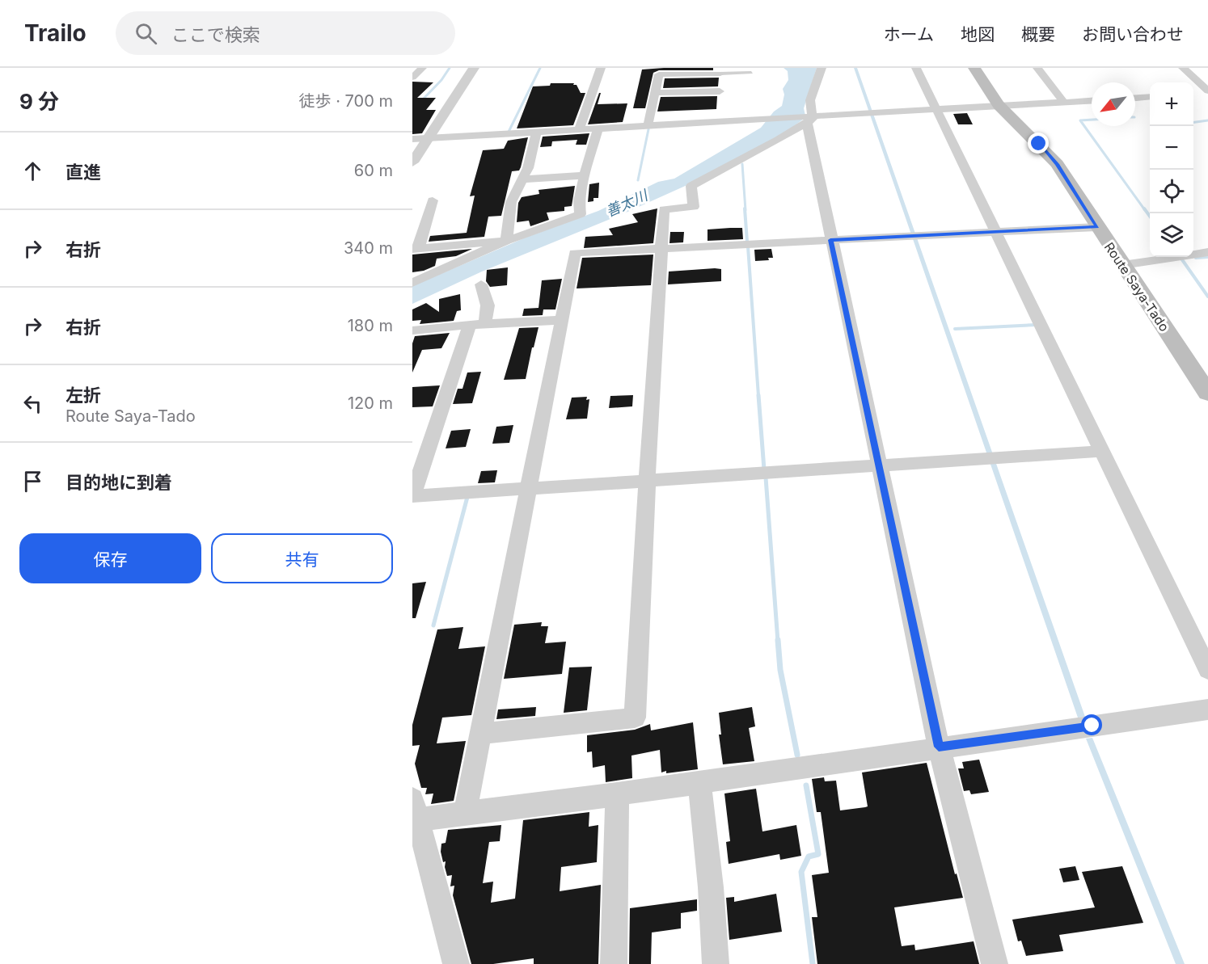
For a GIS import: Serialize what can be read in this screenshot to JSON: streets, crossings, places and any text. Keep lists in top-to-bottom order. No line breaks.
{"streets":{"main road":["Route Saya-Tado"]},"water":["善太川"],"north":"bottom left","page":{"header":"Trailo","search":"ここで検索","nav":["ホーム","地図","概要","お問い合わせ"],"heading":["9 分","徒歩 · 700 m"],"map_buttons":["+","−"],"list":[["直進","60 m"],["右折","340 m"],["右折","180 m"],["左折","Route Saya-Tado","120 m"],"目的地に到着"],"buttons":["保存","共有"]}}
